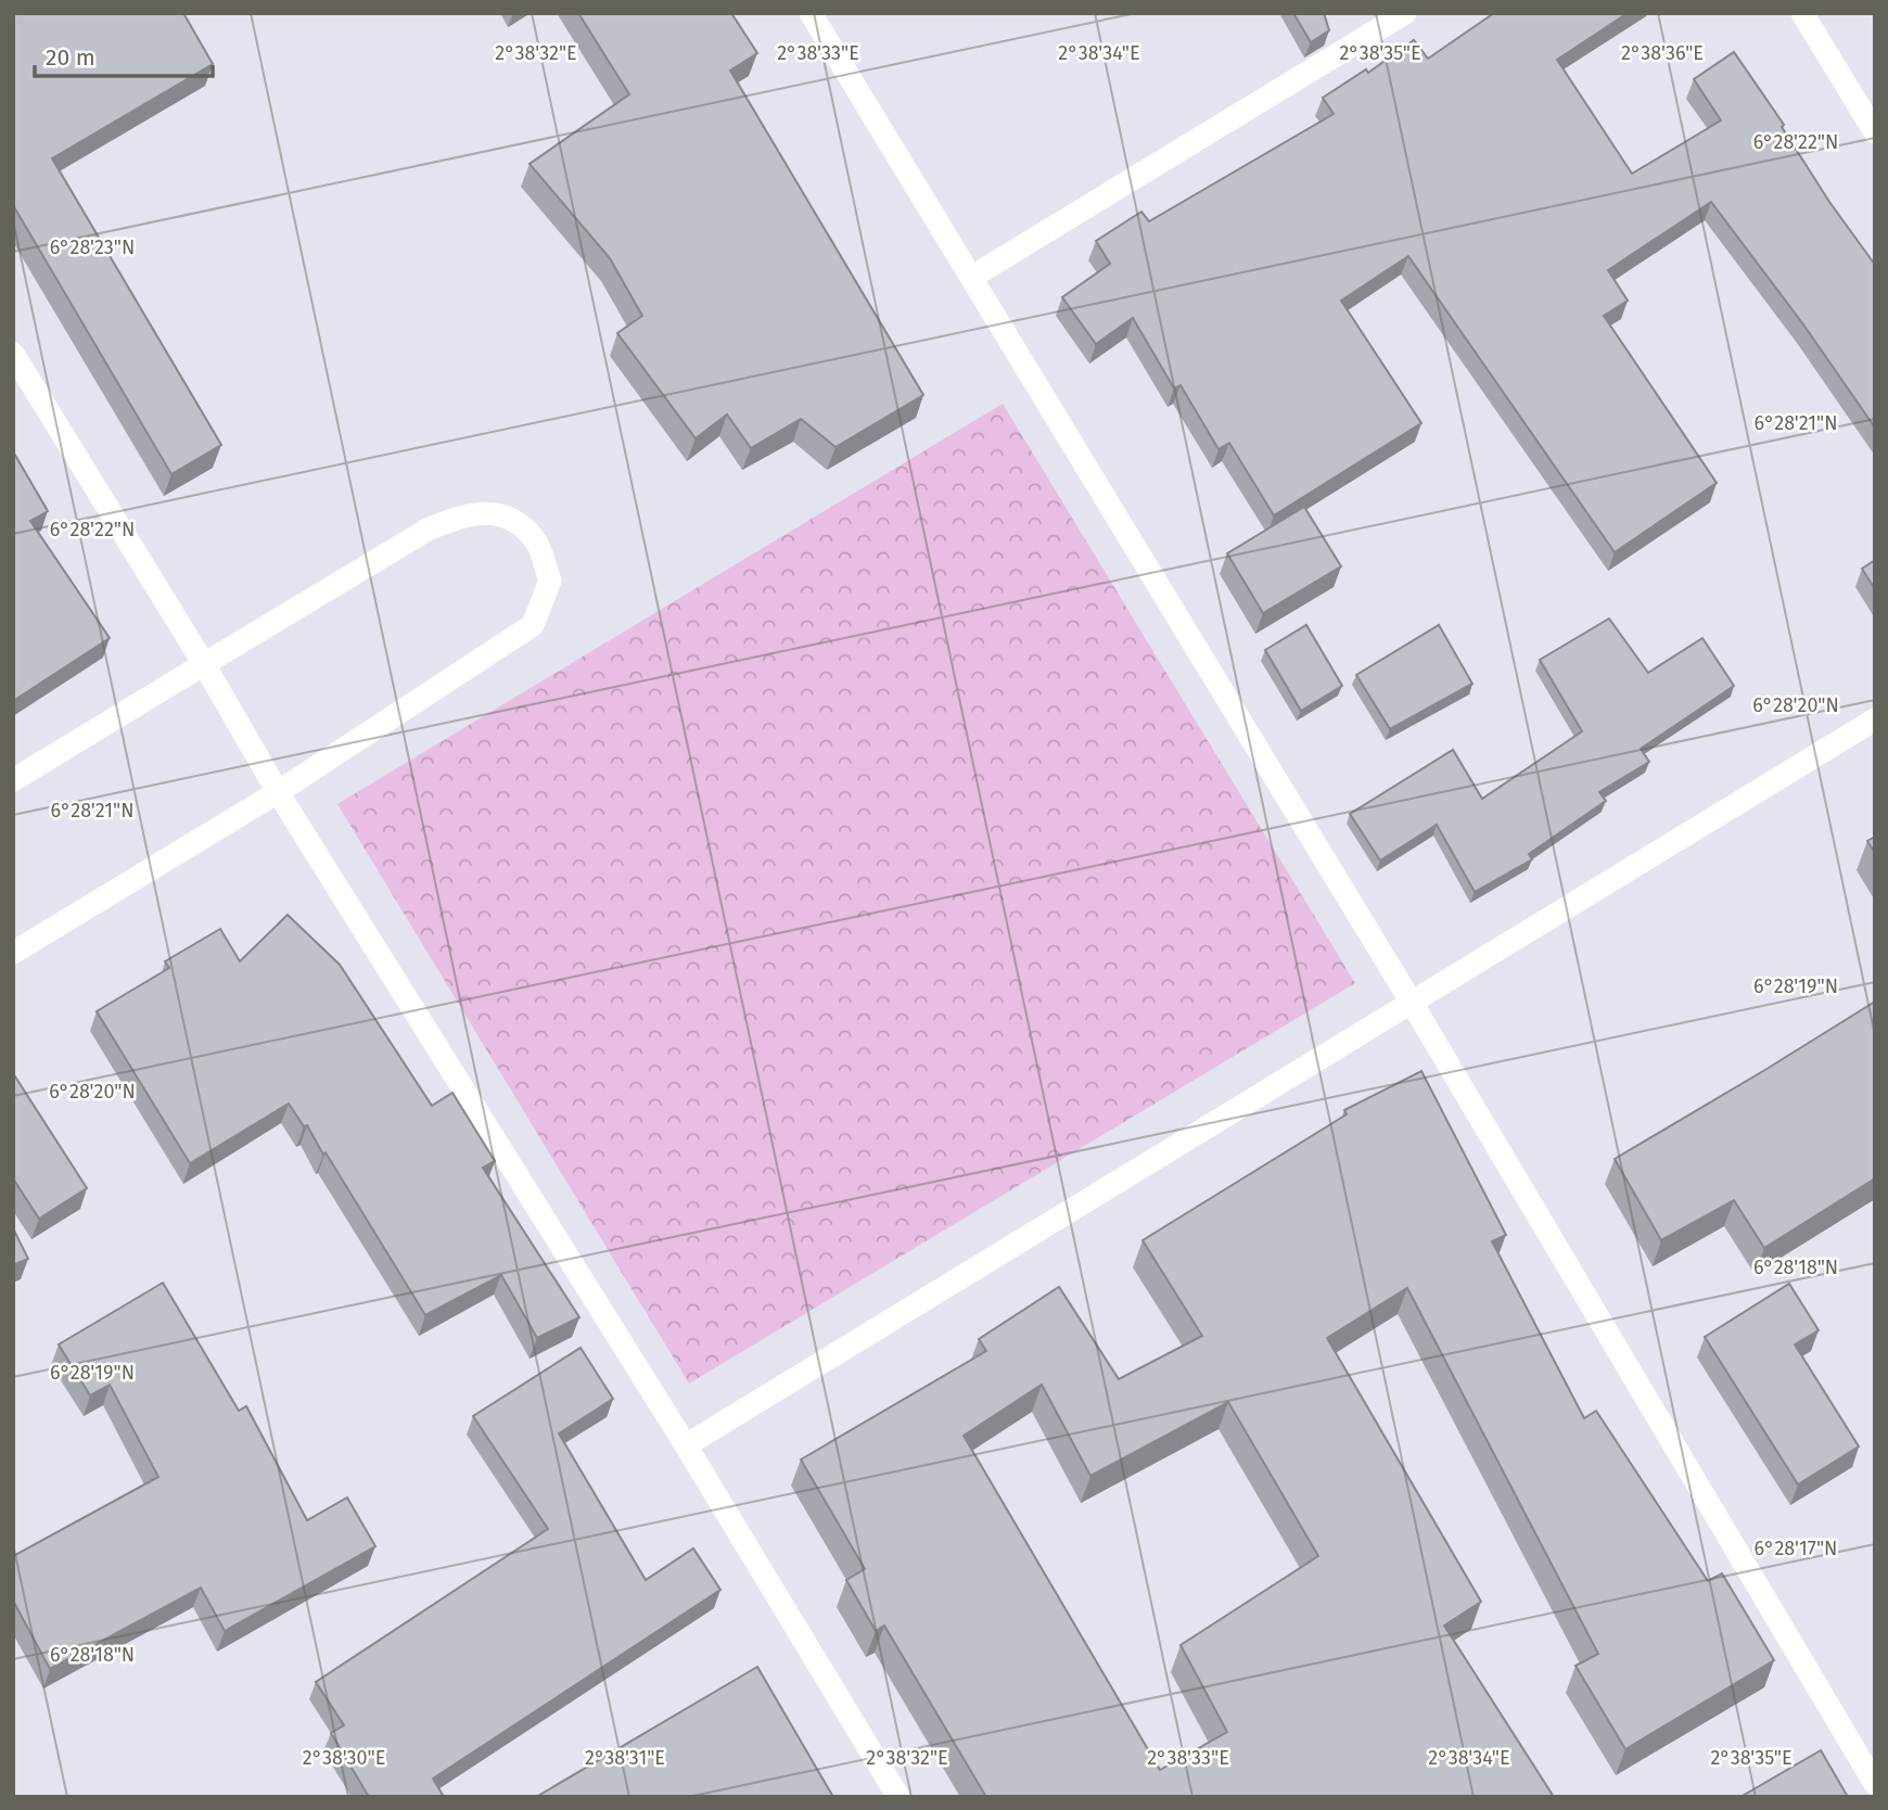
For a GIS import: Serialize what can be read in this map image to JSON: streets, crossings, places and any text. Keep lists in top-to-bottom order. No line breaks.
{"scale_bar":"20 m","coordinates":["2°38'32\"E","2°38'33\"E","2°38'34\"E","2°38'35\"E","2°38'36\"E","6°28'22\"N","6°28'23\"N","6°28'21\"N","6°28'20\"N","6°28'19\"N","6°28'18\"N","6°28'17\"N","2°38'30\"E","2°38'31\"E"]}
